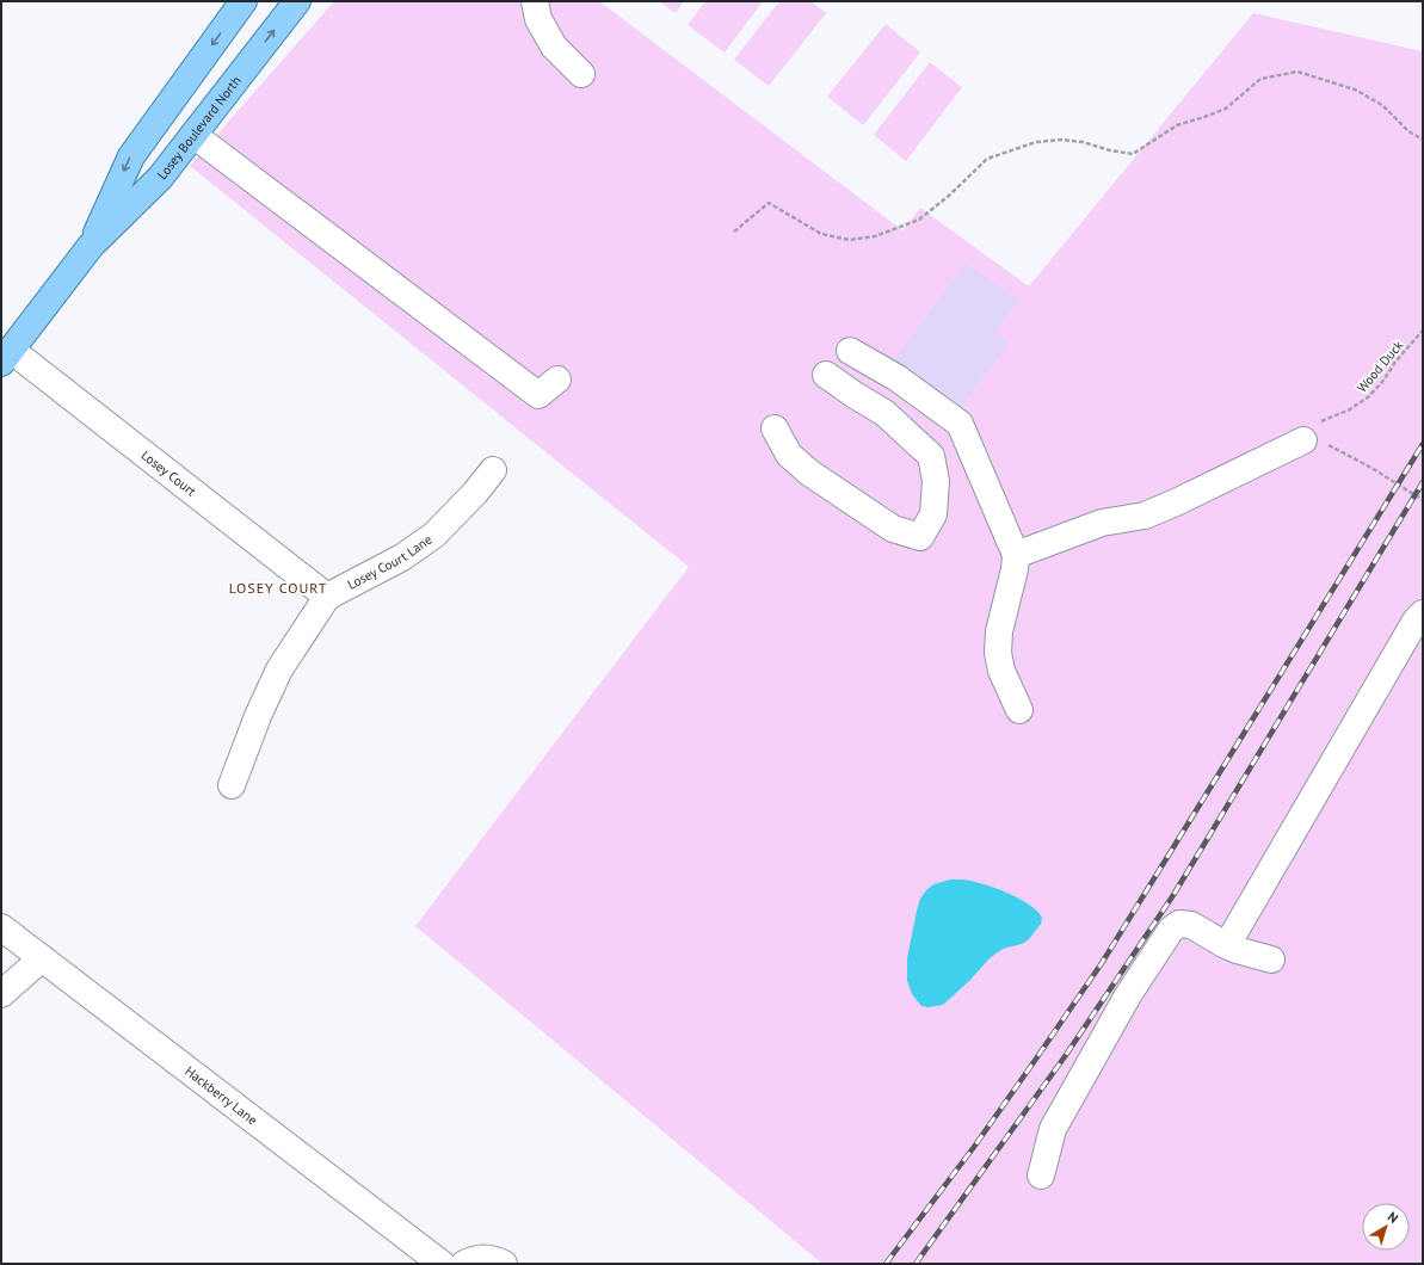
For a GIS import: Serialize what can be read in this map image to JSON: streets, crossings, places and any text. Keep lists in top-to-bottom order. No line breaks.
{"streets":{"main road":["Losey Boulevard North"],"street":["Losey Court","Losey Court Lane","Hackberry Lane"],"path":["Wood Duck"]},"crossings":[["Losey Boulevard North","Losey Court"],["Losey Court","Losey Court Lane"]],"districts":["LOSEY COURT"],"north":"top right"}
